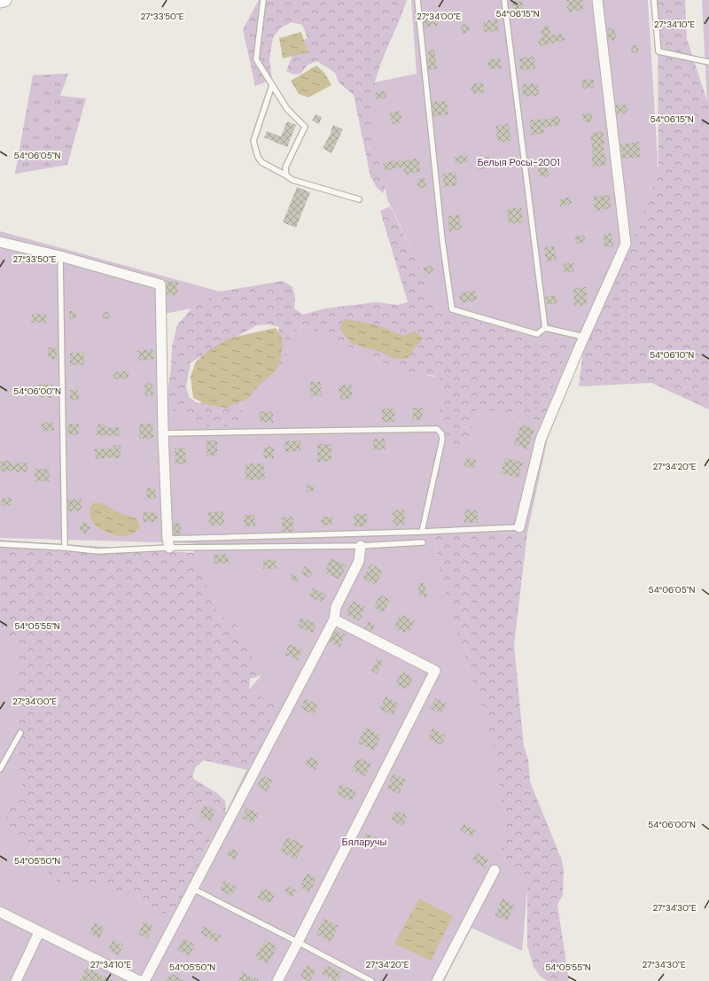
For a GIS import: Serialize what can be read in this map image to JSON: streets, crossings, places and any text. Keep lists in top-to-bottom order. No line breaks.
{"parks":["Белыя Росы-2001","Бяларучы"],"coordinates":["54°06'15\"N","27°33'50\"E","27°34'00\"E","27°34'10\"E","54°06'05\"N","54°06'10\"N","54°06'00\"N","27°34'20\"E","54°05'55\"N","54°05'50\"N","27°34'30\"E"]}
